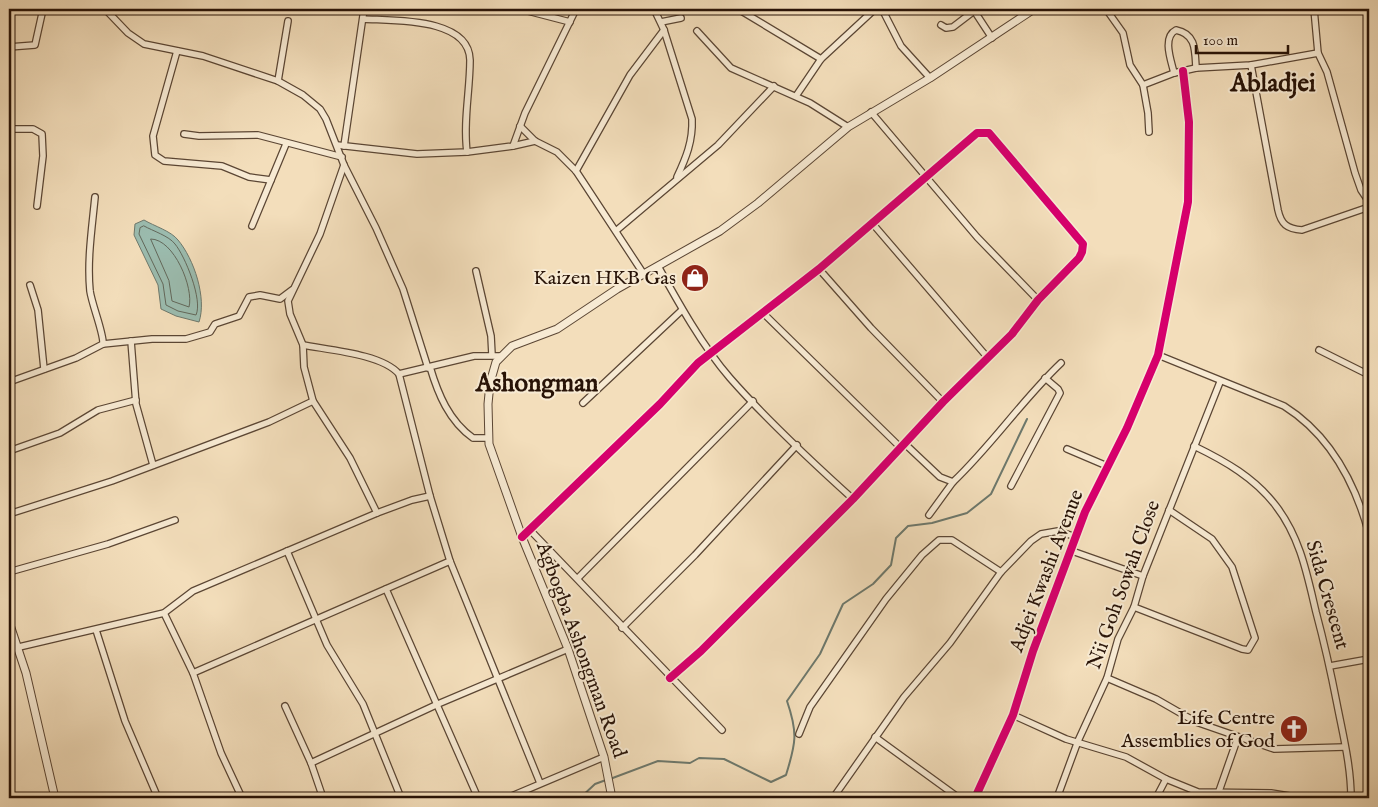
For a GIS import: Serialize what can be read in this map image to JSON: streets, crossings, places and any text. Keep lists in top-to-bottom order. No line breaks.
{"streets":{"street":["Adjei Kwashi Avenue","Nii Goh Sowah Close","Sida Crescent","Agbogba Ashongman Road"]},"crossings":[["Nii Goh Sowah Close","Sida Crescent"]],"districts":["Abladjei","Ashongman"],"places":{"shop":["Kaizen HKB Gas"],"church":["Life Centre Assemblies of God"]},"scale_bar":"100 m"}
